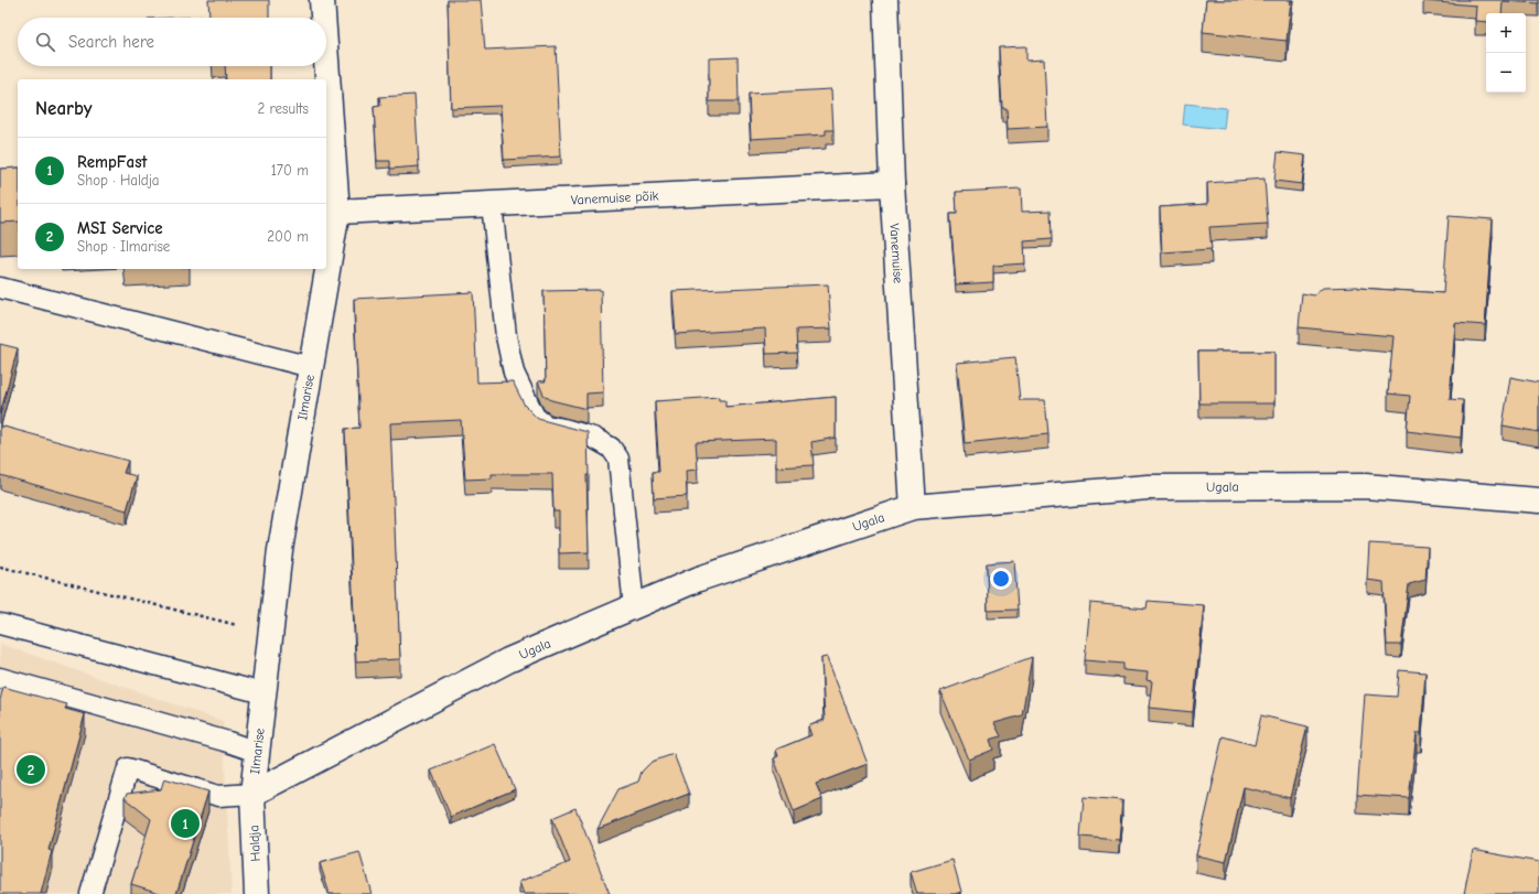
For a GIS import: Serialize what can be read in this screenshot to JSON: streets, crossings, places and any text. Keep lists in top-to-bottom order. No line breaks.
{"streets":{"street":["Vanemuise põik","Vanemuise","Ilmarise","Ugala","Haldja"]},"crossings":[["Vanemuise põik","Vanemuise"],["Vanemuise põik","Ilmarise"],["Vanemuise","Ugala"],["Ilmarise","Ugala"],["Ilmarise","Haldja"],["Ugala","Haldja"]],"page":{"map_buttons":["+","−"],"search":"Search here","heading":["Nearby","2 results"],"list":[{"mark":"1","name":"RempFast","note":"Shop · Haldja","value":"170 m"},{"mark":"2","name":"MSI Service","note":"Shop · Ilmarise","value":"200 m"}],"pins":["2","1"]}}
